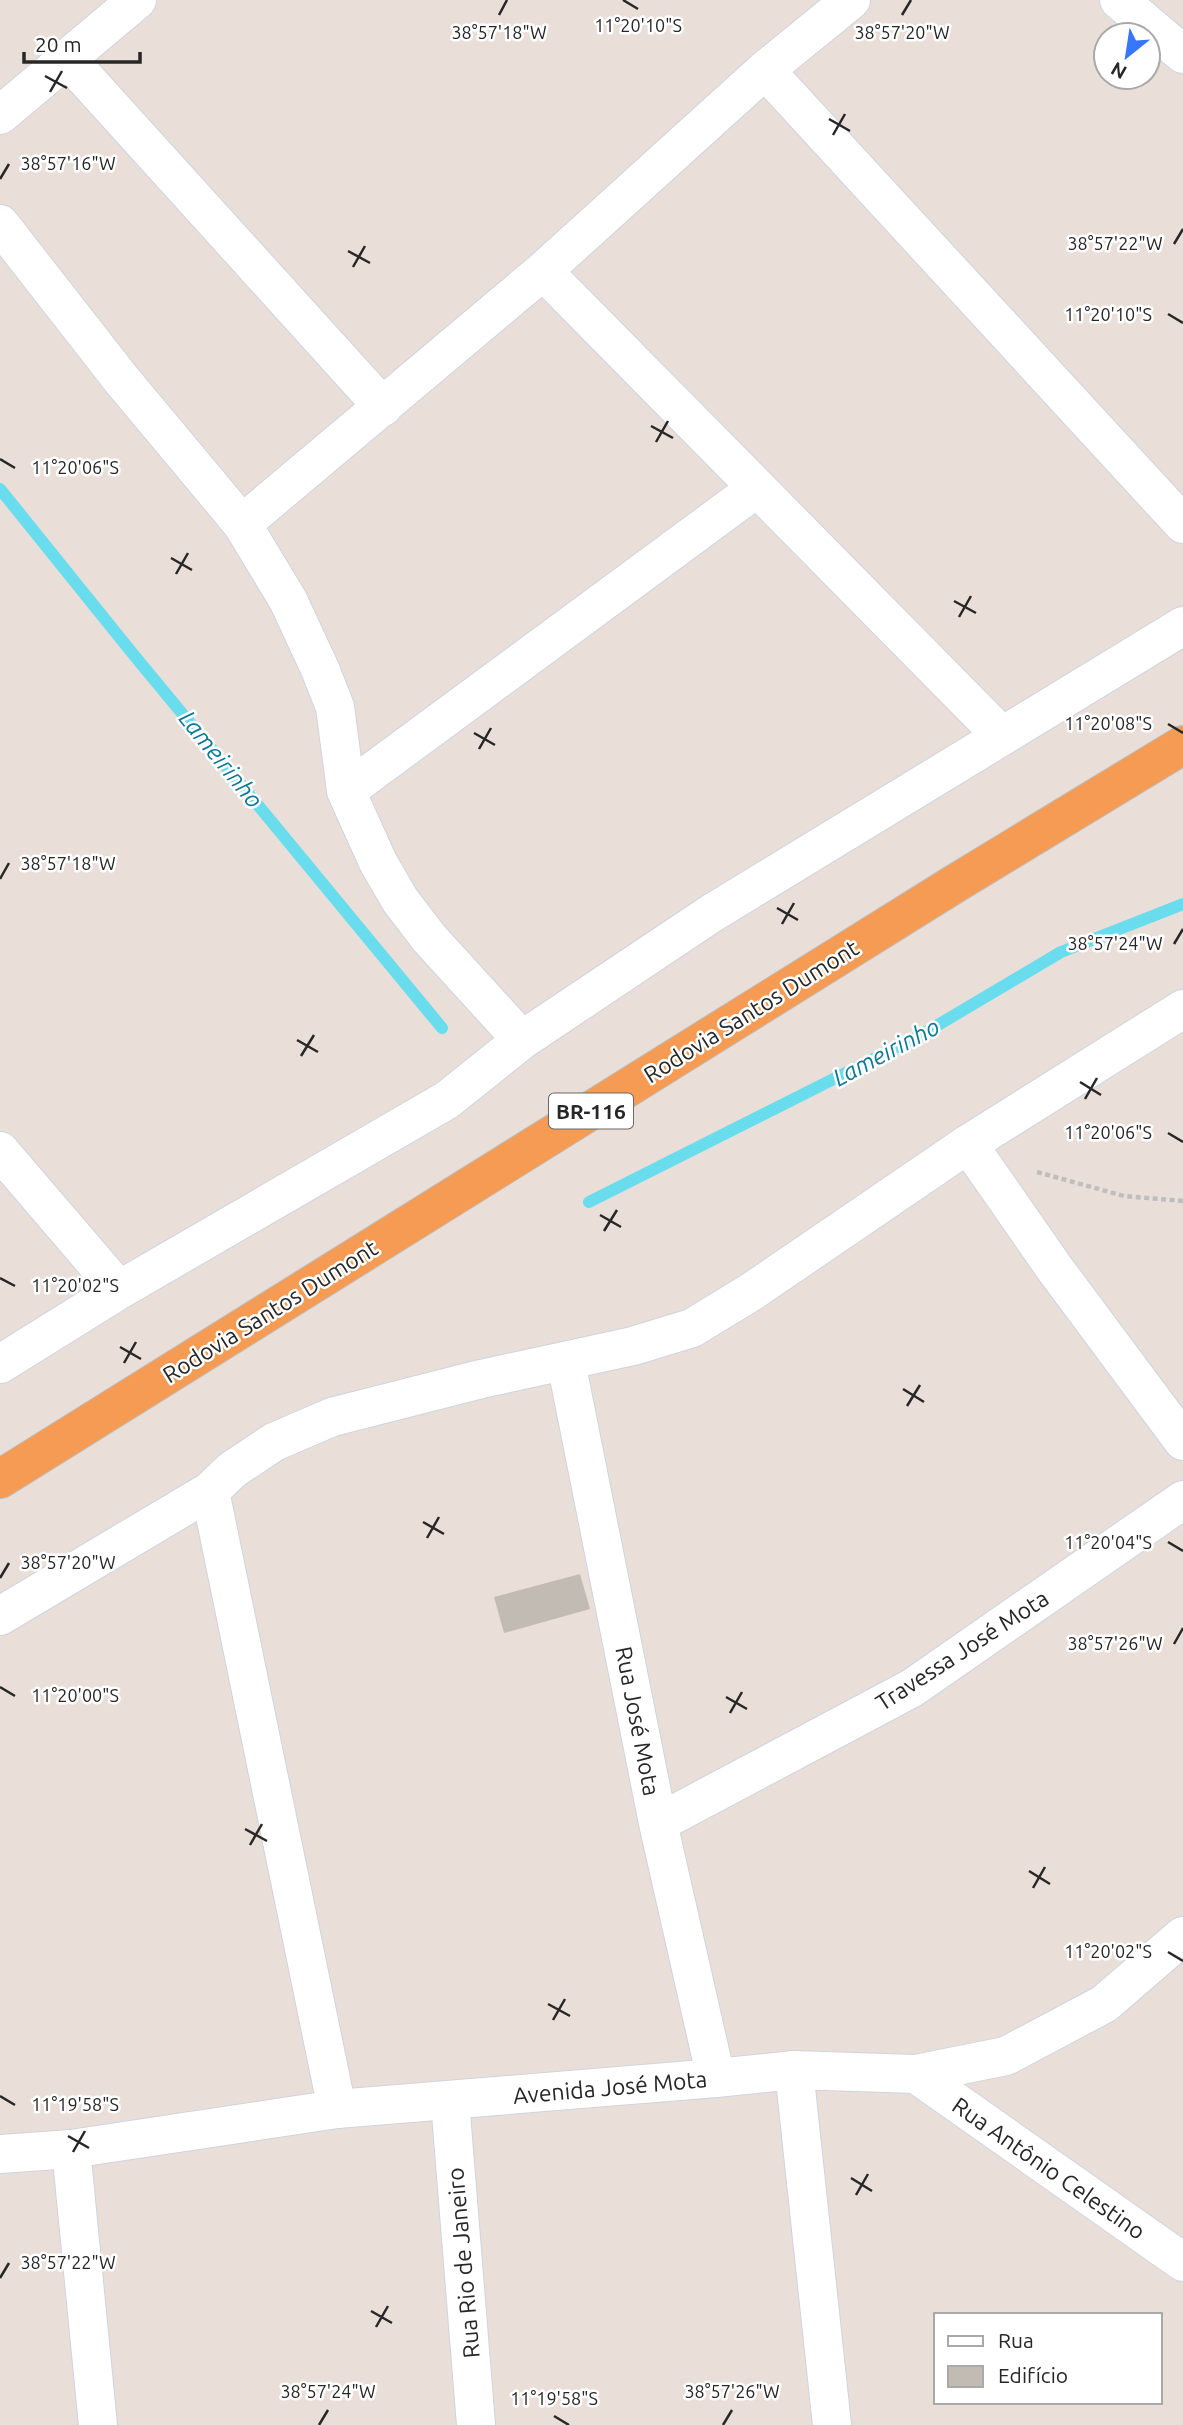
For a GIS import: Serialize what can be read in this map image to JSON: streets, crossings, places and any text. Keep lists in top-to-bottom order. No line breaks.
{"streets":{"highway":["Rodovia Santos Dumont","BR-116"],"street":["Travessa José Mota","Rua José Mota","Avenida José Mota","Rua Antônio Celestino","Rua Rio de Janeiro"]},"crossings":[["Travessa José Mota","Rua José Mota"],["Rua José Mota","Avenida José Mota"],["Avenida José Mota","Rua Antônio Celestino"],["Avenida José Mota","Rua Rio de Janeiro"]],"water":["Lameirinho"],"legend":["Rua","Edifício"],"scale_bar":"20 m","north":"bottom left","coordinates":["11°20'10\"S","38°57'18\"W","38°57'20\"W","38°57'16\"W","38°57'22\"W","11°20'06\"S","11°20'08\"S","38°57'24\"W","11°20'02\"S","11°20'04\"S","38°57'26\"W","11°20'00\"S","11°19'58\"S"]}
